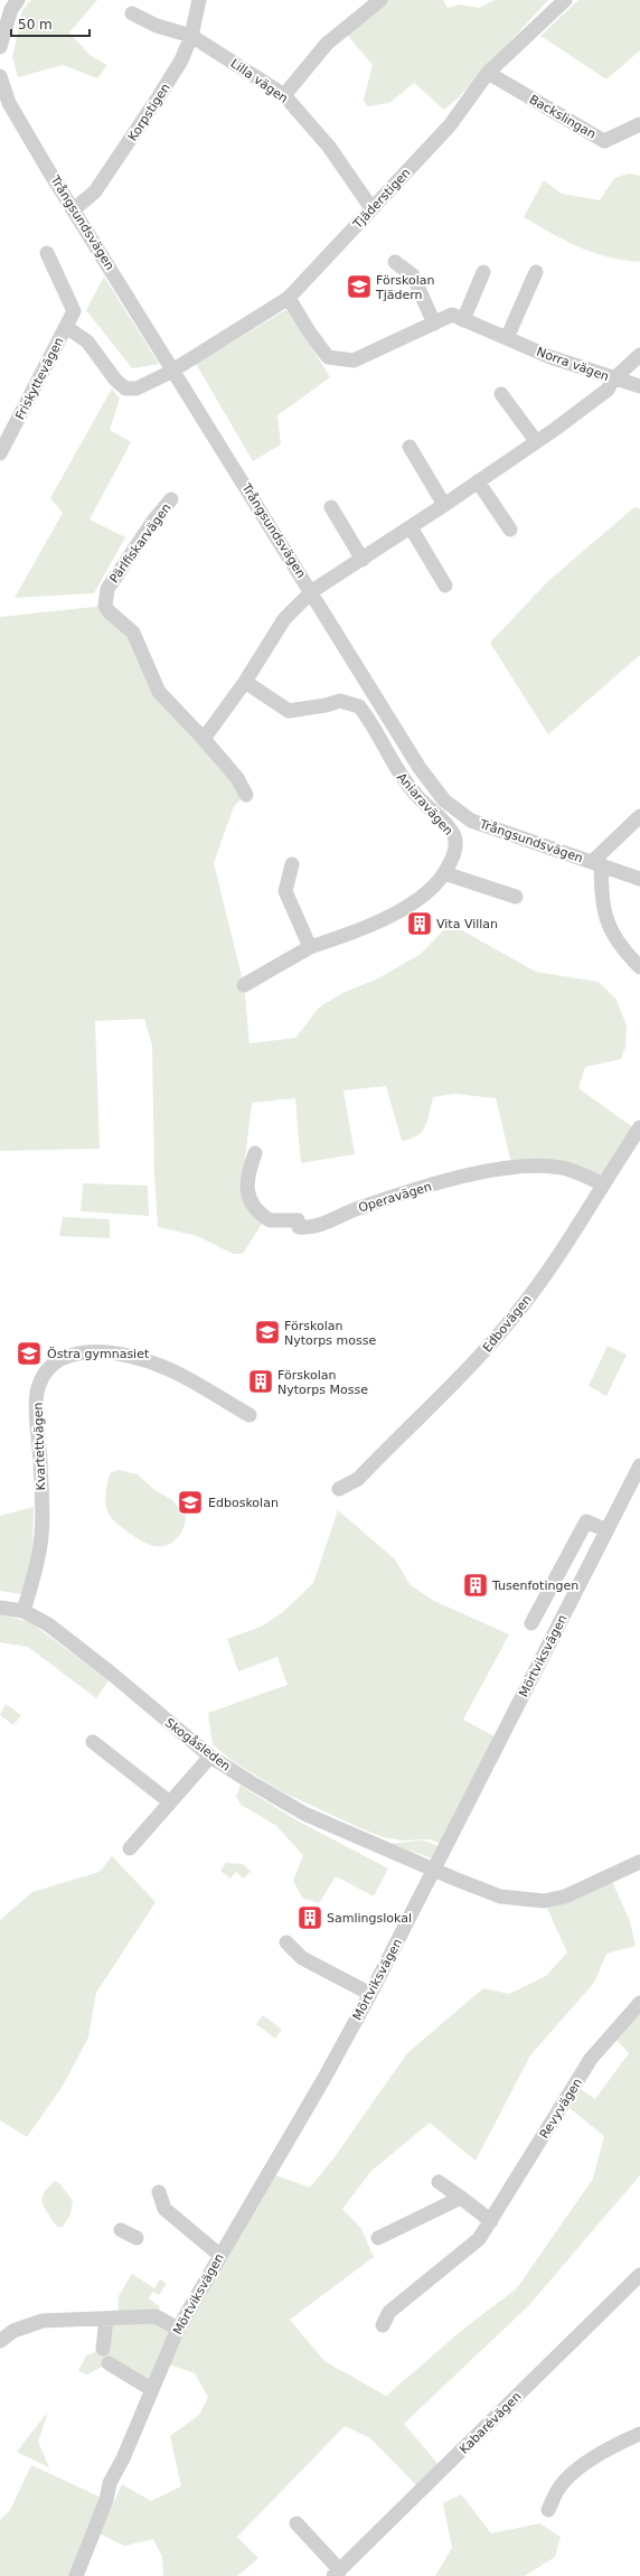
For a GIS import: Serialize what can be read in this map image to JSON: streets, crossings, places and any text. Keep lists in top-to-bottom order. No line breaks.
{"streets":{"street":["Lilla vägen","Korpstigen","Backslingan","Tjäderstigen","Trångsundsvägen","Norra vägen","Friskyttevägen","Pärlfiskarvägen","Aniaravägen","Operavägen","Edbovägen","Kvartettvägen","Mörtviksvägen","Skogåsleden","Revyvägen","Kabarévägen"]},"crossings":[["Lilla vägen","Korpstigen"],["Lilla vägen","Tjäderstigen"],["Korpstigen","Trångsundsvägen"],["Backslingan","Tjäderstigen"],["Tjäderstigen","Trångsundsvägen"],["Tjäderstigen","Norra vägen"],["Tjäderstigen","Friskyttevägen"],["Trångsundsvägen","Friskyttevägen"],["Operavägen","Edbovägen"],["Kvartettvägen","Skogåsleden"],["Mörtviksvägen","Skogåsleden"]],"places":{"school or university":["Förskolan Tjädern","Förskolan Nytorps mosse","Östra gymnasiet","Edboskolan"],"building":["Vita Villan","Förskolan Nytorps Mosse","Tusenfotingen","Samlingslokal"]},"scale_bar":"50 m"}
